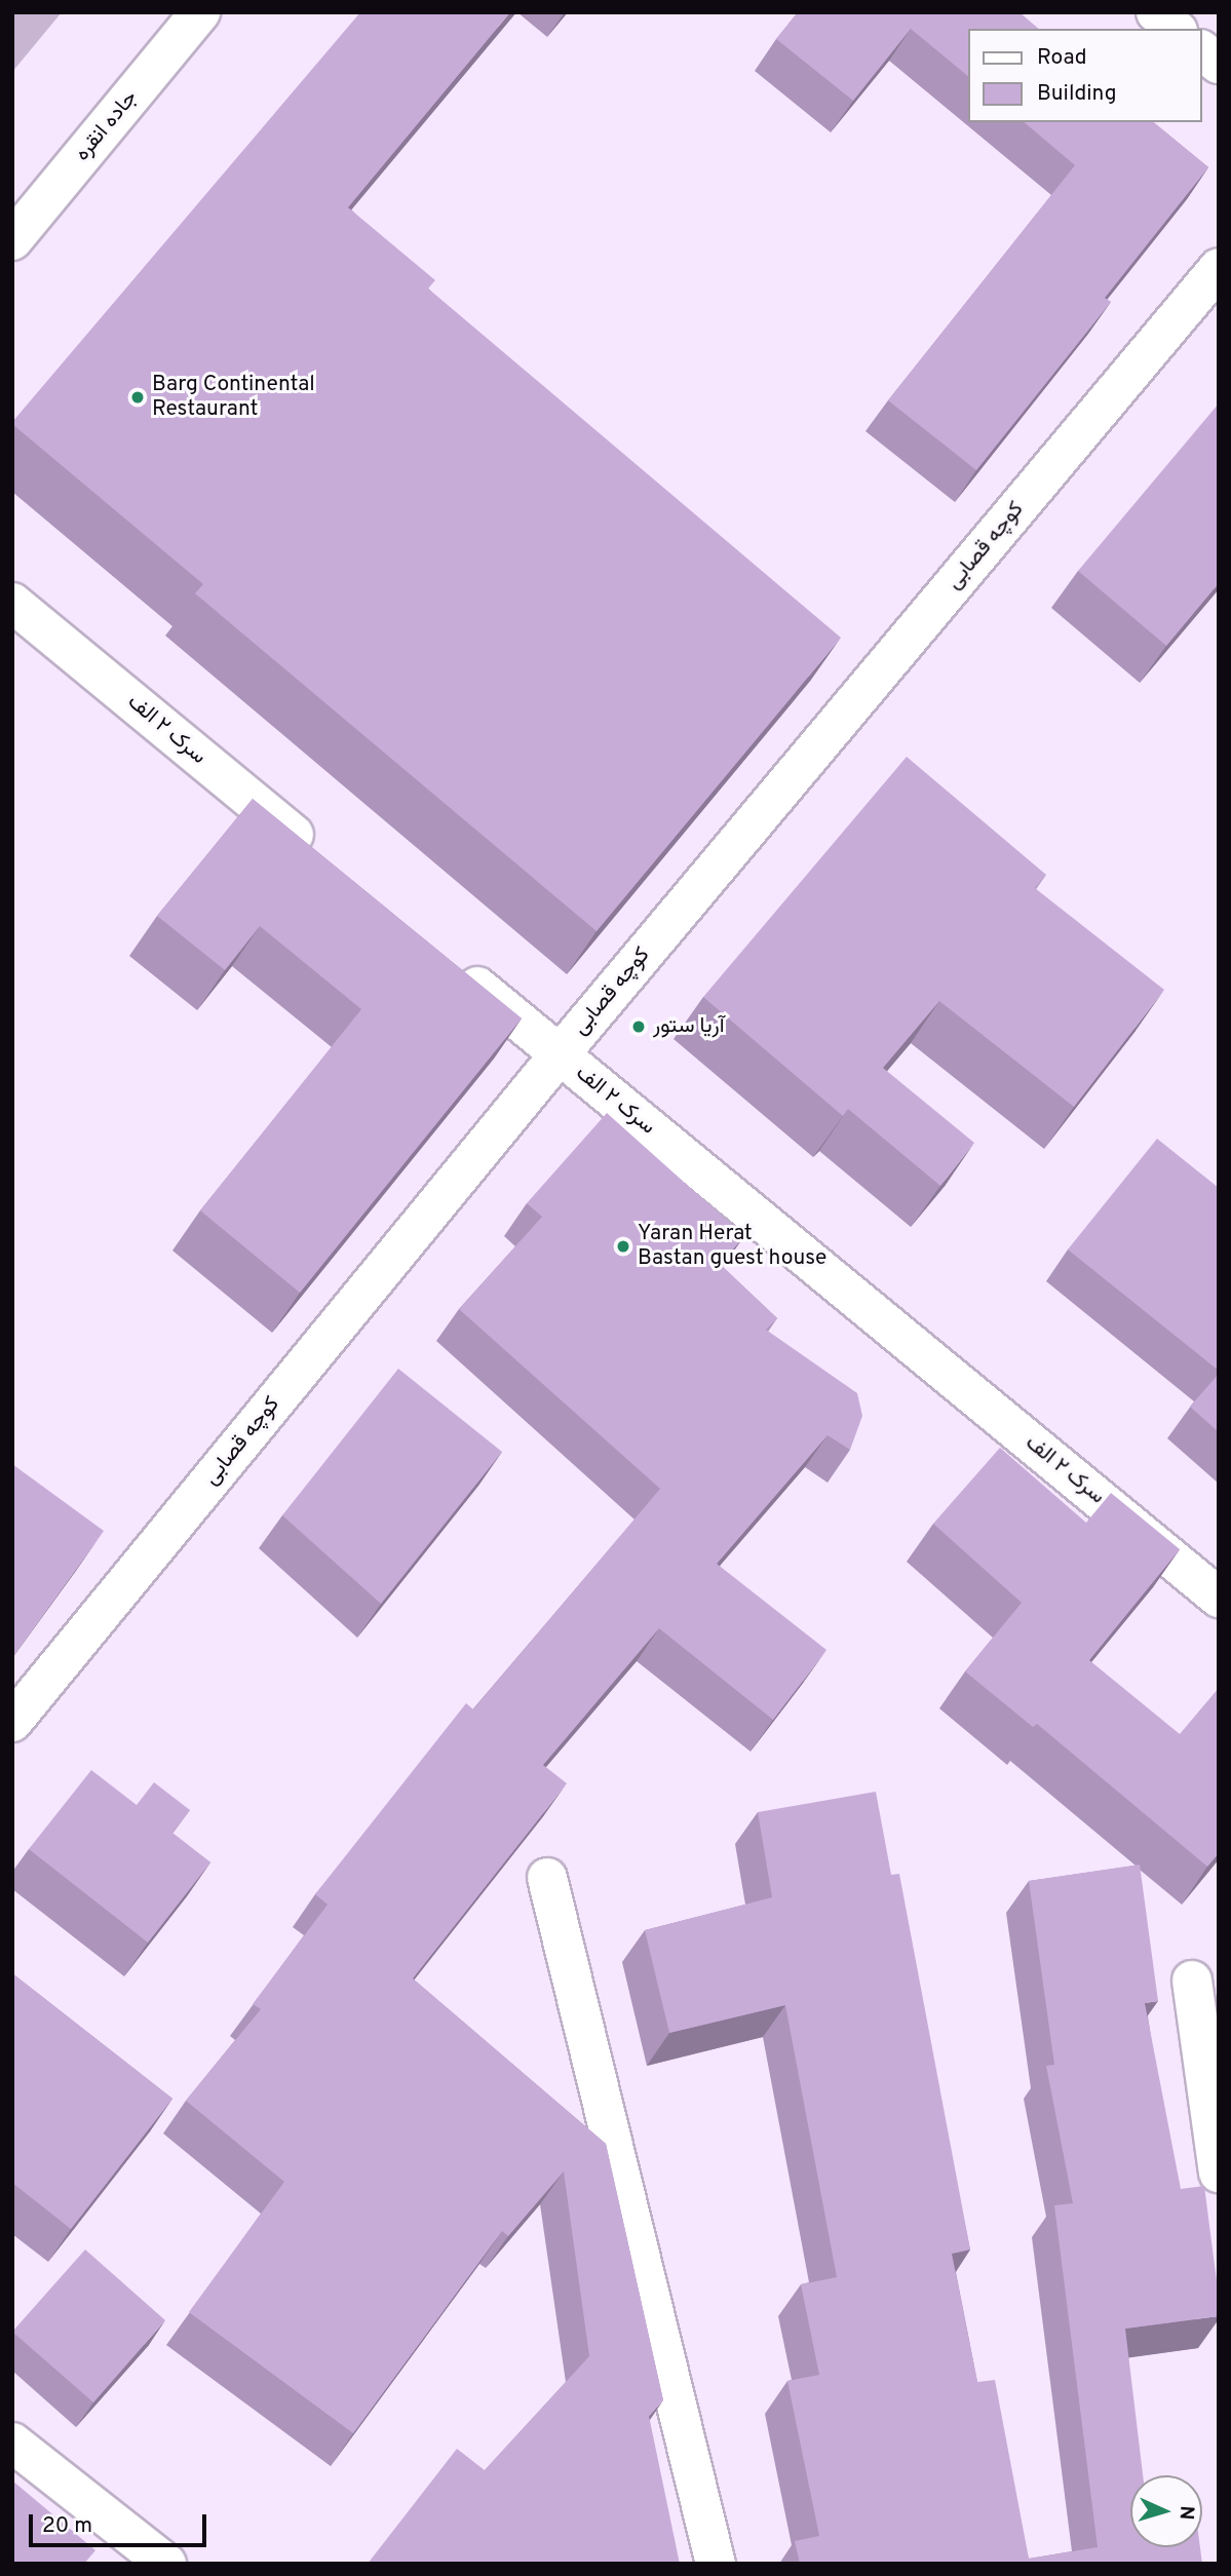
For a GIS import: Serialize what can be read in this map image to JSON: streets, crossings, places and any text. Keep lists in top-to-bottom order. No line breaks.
{"streets":{"street":["جاده انقره","کوچه قصابی","سرک ۲ الف"]},"crossings":[["کوچه قصابی","سرک ۲ الف"]],"places":["Barg Continental Restaurant","آریا ستور","Yaran Herat Bastan guest house"],"legend":["Road","Building"],"scale_bar":"20 m","north":"right"}
